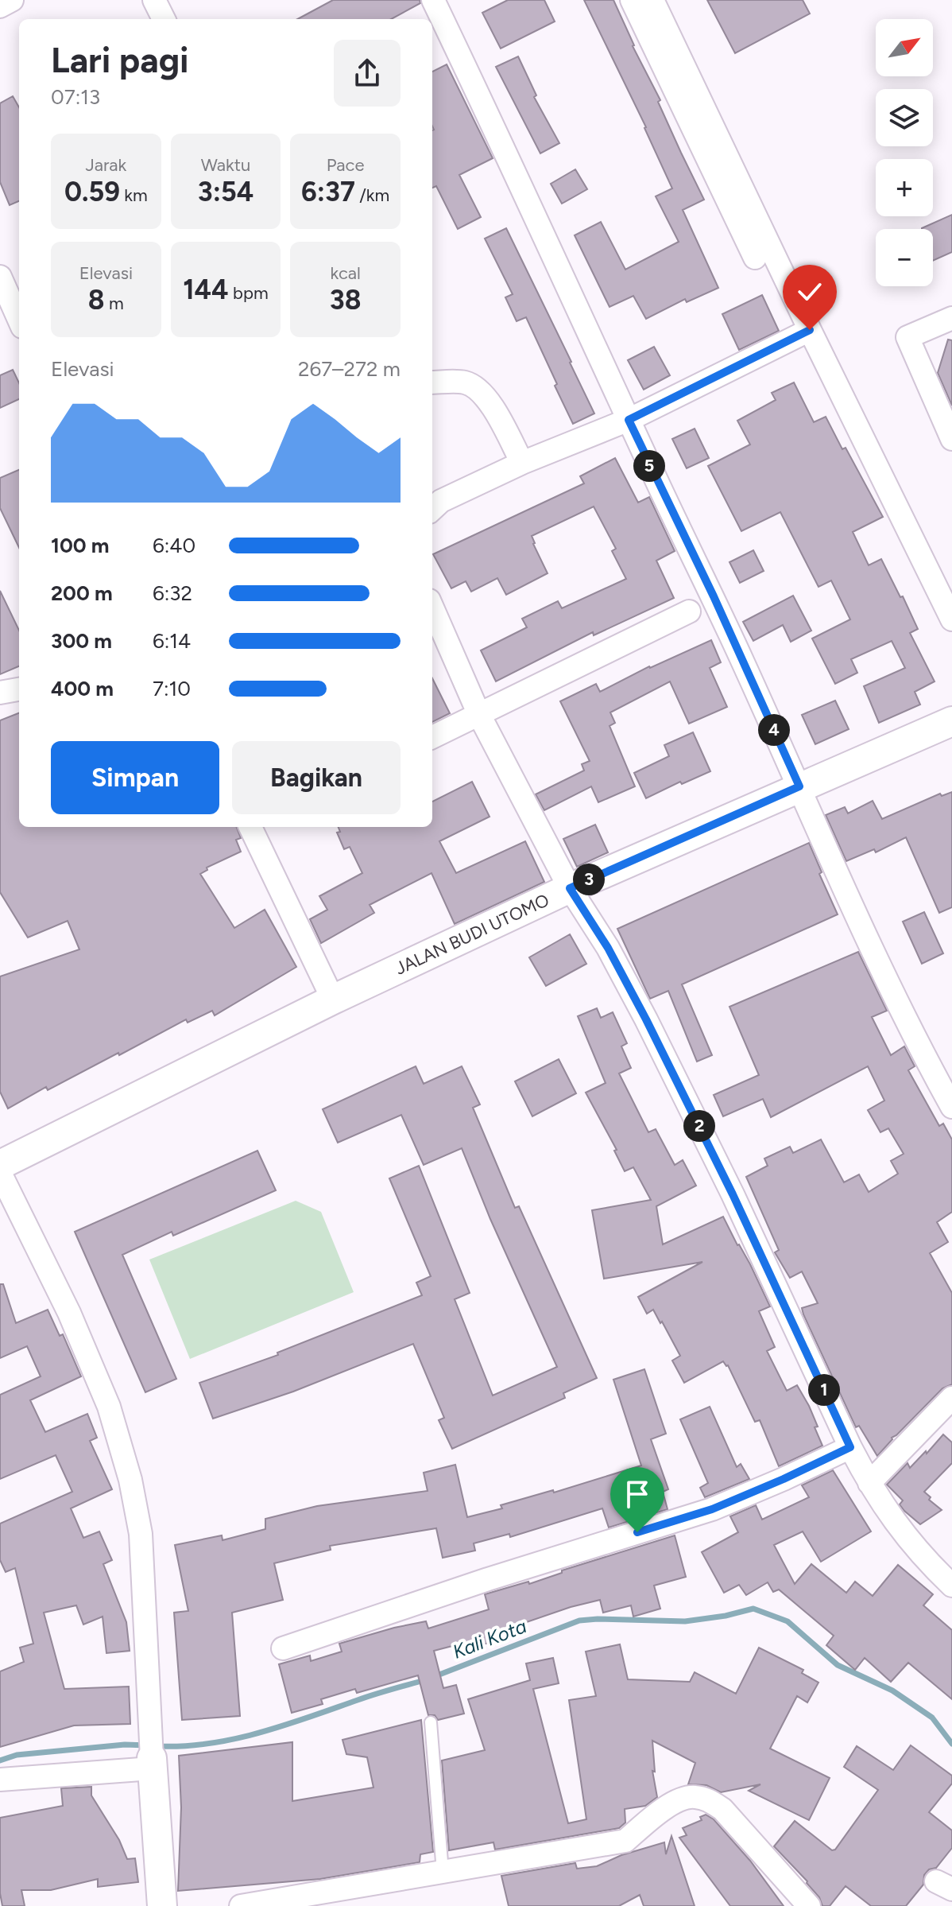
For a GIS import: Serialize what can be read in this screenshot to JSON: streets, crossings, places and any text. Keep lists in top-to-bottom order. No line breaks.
{"streets":{"street":["JALAN BUDI UTOMO"]},"water":["Kali Kota"],"north":"top right","page":{"map_buttons":["+","−"],"heading":["Lari pagi","07:13"],"stats":[["Jarak","0.59 km"],["Waktu","3:54"],["Pace","6:37 /km"],["Elevasi","8 m"],["144 bpm"],["kcal","38"]],"chart":["Elevasi","267–272 m"],"pins":["5","4","3","2","1"],"list":[{"name":"100 m","note":"6:40"},{"name":"200 m","note":"6:32"},{"name":"300 m","note":"6:14"},{"name":"400 m","note":"7:10"}],"buttons":["Simpan","Bagikan"]}}
